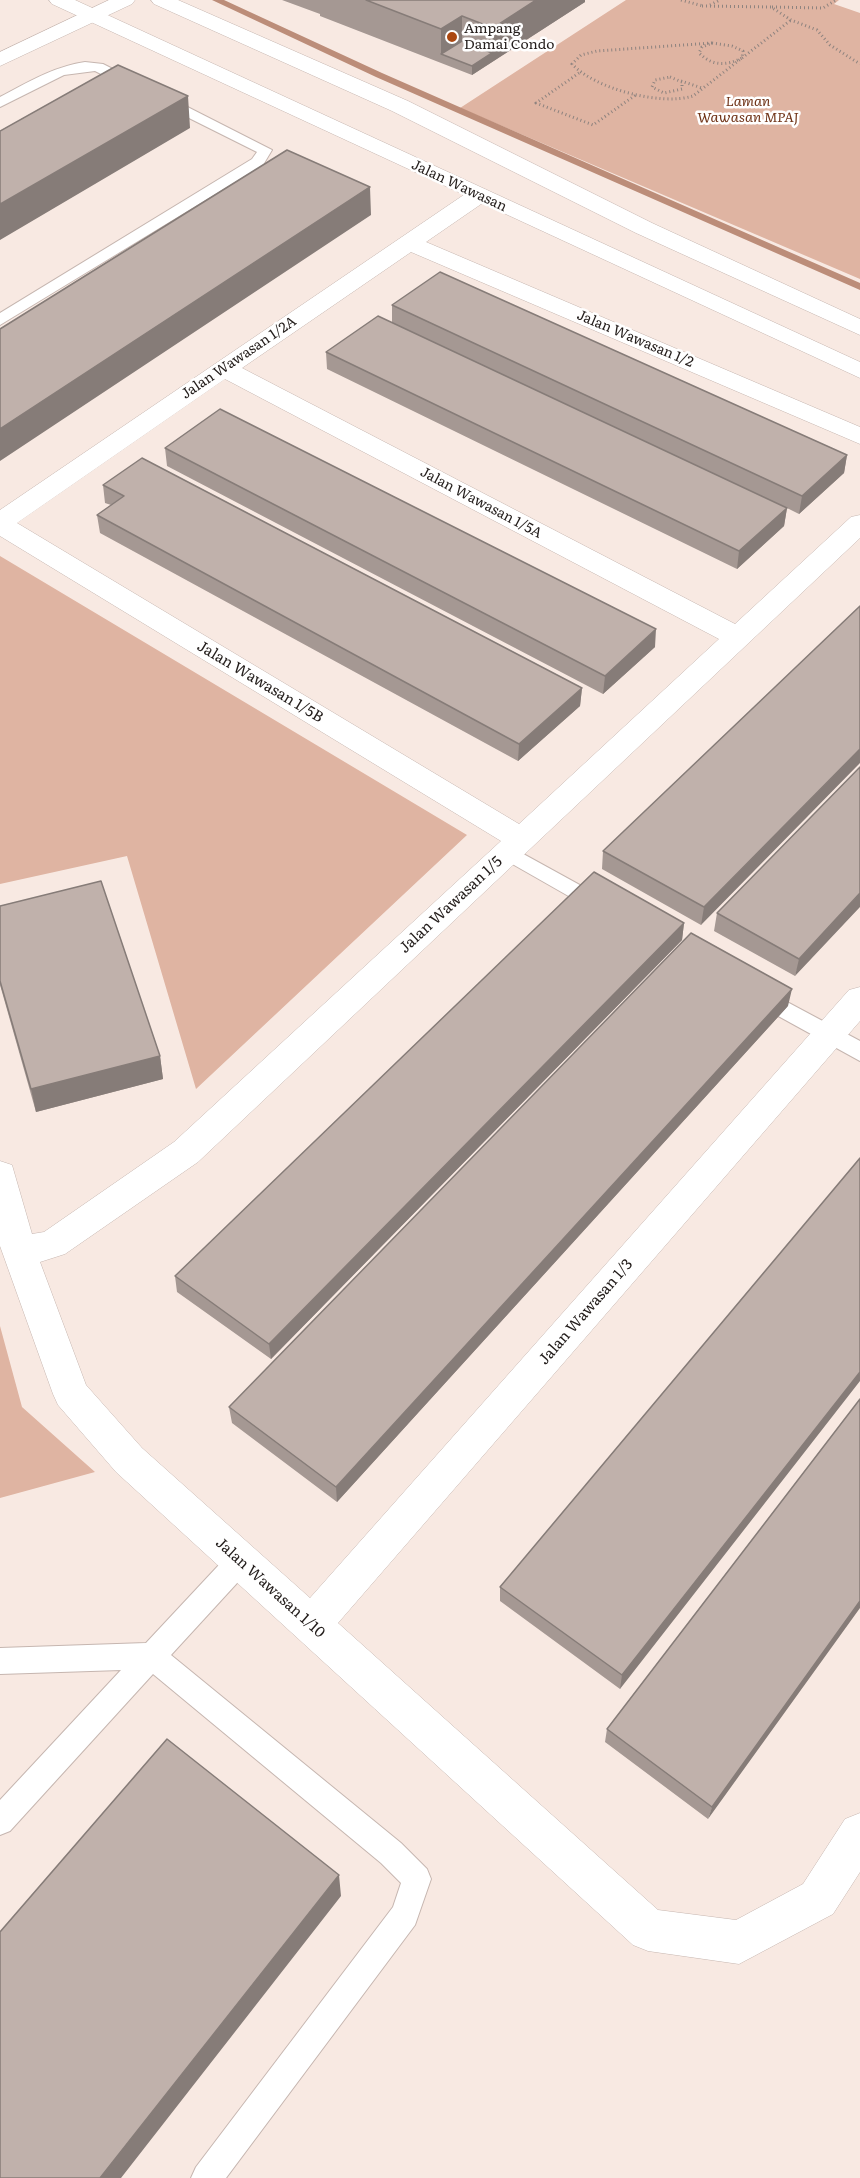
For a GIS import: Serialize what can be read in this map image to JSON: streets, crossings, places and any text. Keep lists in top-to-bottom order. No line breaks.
{"streets":{"street":["Jalan Wawasan","Jalan Wawasan 1/2","Jalan Wawasan 1/2A","Jalan Wawasan 1/5A","Jalan Wawasan 1/5B","Jalan Wawasan 1/5","Jalan Wawasan 1/3","Jalan Wawasan 1/10"]},"crossings":[["Jalan Wawasan","Jalan Wawasan 1/2A"],["Jalan Wawasan 1/2","Jalan Wawasan 1/2A"],["Jalan Wawasan 1/2A","Jalan Wawasan 1/5A"],["Jalan Wawasan 1/2A","Jalan Wawasan 1/5B"],["Jalan Wawasan 1/5A","Jalan Wawasan 1/5"],["Jalan Wawasan 1/5B","Jalan Wawasan 1/5"],["Jalan Wawasan 1/5","Jalan Wawasan 1/10"],["Jalan Wawasan 1/3","Jalan Wawasan 1/10"]],"parks":["Laman Wawasan MPAJ"],"places":["Ampang Damai Condo"]}
